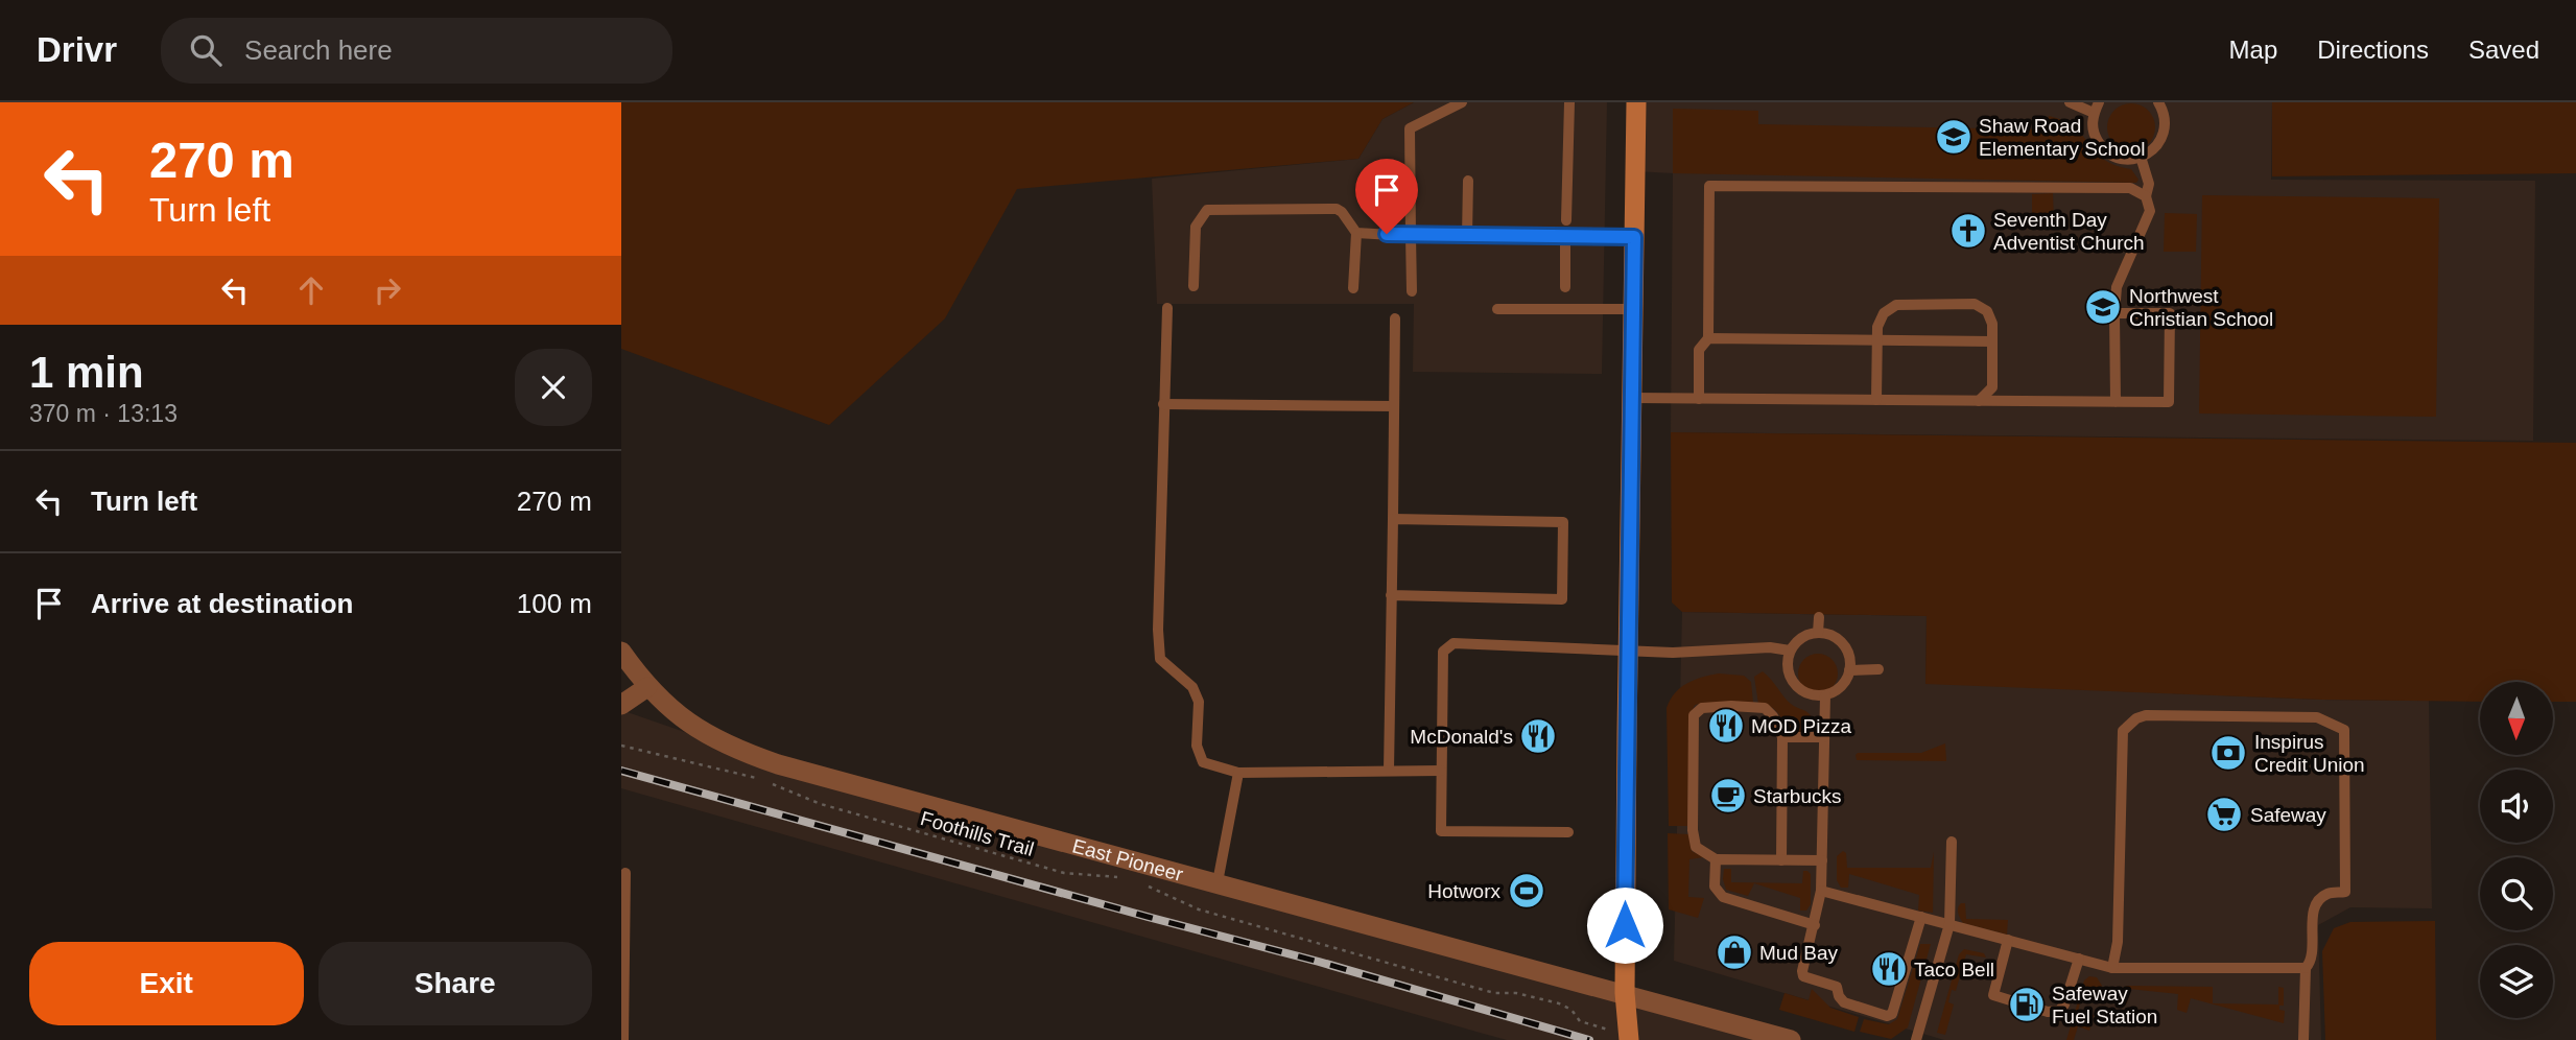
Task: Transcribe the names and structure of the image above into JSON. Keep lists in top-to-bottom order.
{
  "streets": {
    "street": ["East Pioneer"],
    "path": ["Foothills Trail"]
  },
  "places": {
    "school or university": ["Shaw Road Elementary School", "Northwest Christian School"],
    "church": ["Seventh Day Adventist Church"],
    "restaurant": ["MOD Pizza", "McDonald's", "Taco Bell"],
    "bank": ["Inspirus Credit Union"],
    "cafe": ["Starbucks"],
    "supermarket": ["Safeway"],
    "sports": ["Hotworx"],
    "shop": ["Mud Bay"],
    "fuel station": ["Safeway Fuel Station"]
  },
  "north": "bottom",
  "page": {
    "header": "Drivr",
    "search": "Search here",
    "nav": ["Map", "Directions", "Saved"],
    "turn": ["270 m", "Turn left"],
    "heading": ["1 min", "370 m · 13:13"],
    "list": [
      {
        "name": "Turn left",
        "value": "270 m"
      },
      {
        "name": "Arrive at destination",
        "value": "100 m"
      }
    ],
    "buttons": ["Exit", "Share"]
  }
}
